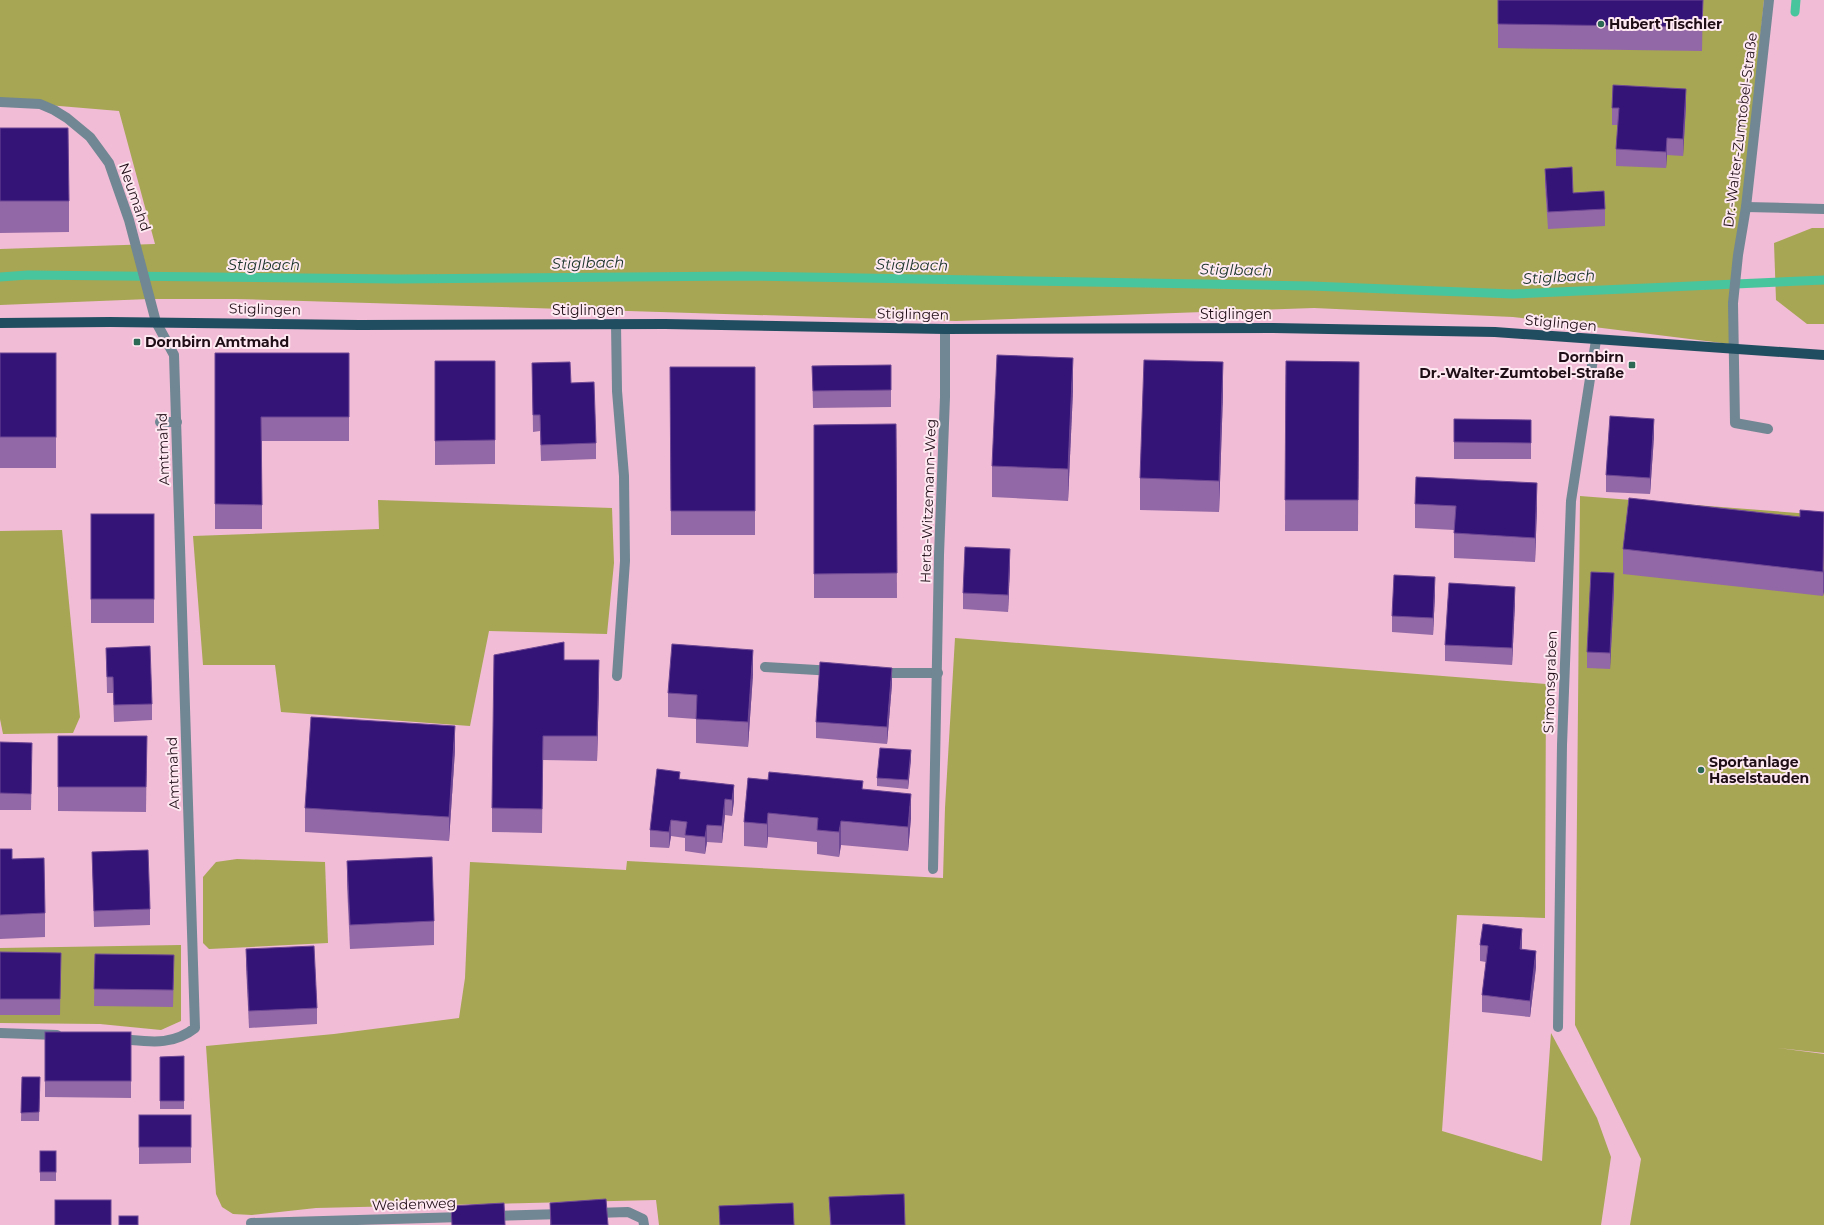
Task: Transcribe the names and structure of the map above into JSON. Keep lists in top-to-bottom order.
{
  "streets": {
    "main road": ["Stiglingen"],
    "street": [
      "Dr.-Walter-Zumtobel-Straße",
      "Neumahd",
      "Amtmahd",
      "Herta-Witzemann-Weg",
      "Simonsgraben",
      "Weidenweg"
    ]
  },
  "crossings": [
    ["Dr.-Walter-Zumtobel-Straße", "Stiglingen"],
    ["Neumahd", "Stiglingen"],
    ["Neumahd", "Amtmahd"],
    ["Stiglingen", "Amtmahd"],
    ["Stiglingen", "Herta-Witzemann-Weg"],
    ["Stiglingen", "Simonsgraben"]
  ],
  "water": ["Stiglbach"],
  "places": {
    "other": ["Hubert Tischler", "Sportanlage Haselstauden"],
    "transit": ["Dornbirn Amtmahd", "Dornbirn Dr.-Walter-Zumtobel-Straße"]
  }
}
